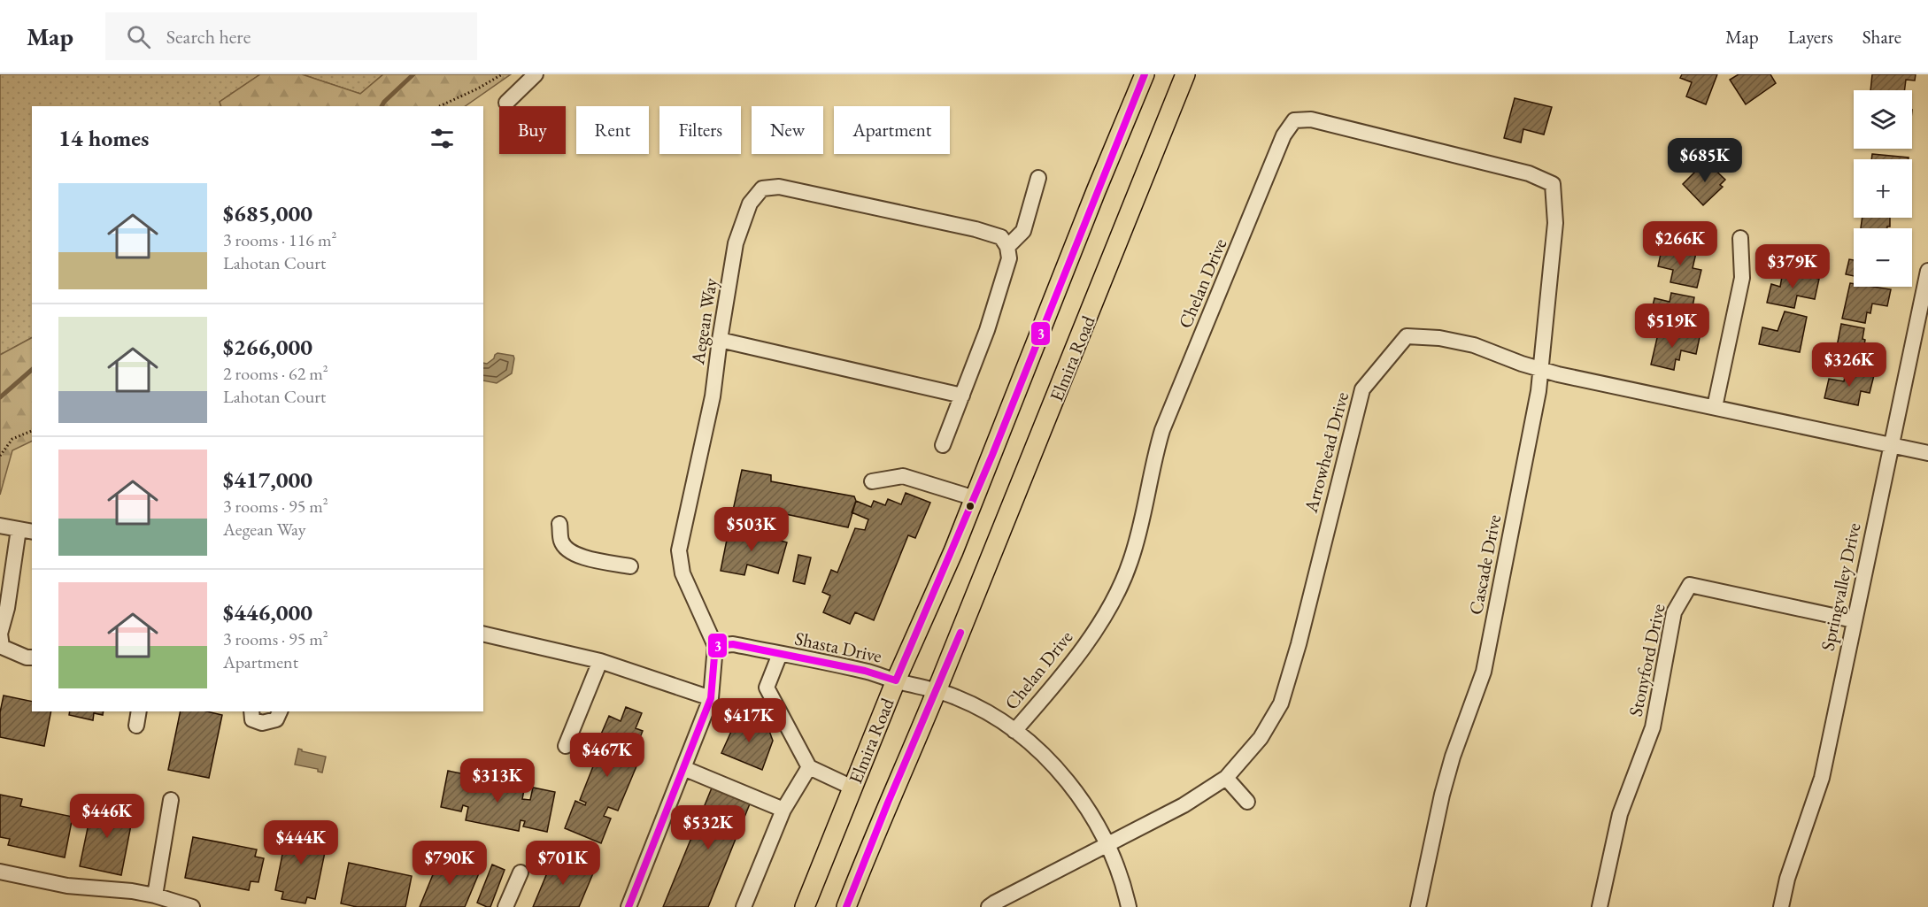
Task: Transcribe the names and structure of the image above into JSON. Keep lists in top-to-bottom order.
{
  "streets": {
    "main road": ["Elmira Road"],
    "street": [
      "Chelan Drive",
      "Aegean Way",
      "Arrowhead Drive",
      "Cascade Drive",
      "Springvalley Drive",
      "Shasta Drive",
      "Stonyford Drive"
    ]
  },
  "crossings": [
    ["Chelan Drive", "Cascade Drive"],
    ["Chelan Drive", "Shasta Drive"],
    ["Aegean Way", "Shasta Drive"],
    ["Elmira Road", "Shasta Drive"],
    ["Arrowhead Drive", "Cascade Drive"],
    ["Arrowhead Drive", "Springvalley Drive"],
    ["Arrowhead Drive", "Shasta Drive"],
    ["Springvalley Drive", "Stonyford Drive"]
  ],
  "lines": ["transit line 3"],
  "page": {
    "header": "Map",
    "search": "Search here",
    "nav": ["Map", "Layers", "Share"],
    "map_buttons": ["+", "−"],
    "chip": [
      "Buy",
      "Rent",
      "Filters",
      "New",
      "Apartment"
    ],
    "heading": "14 homes",
    "price": [
      "$685K",
      "$266K",
      "$379K",
      "$519K",
      "$326K",
      "$503K",
      "$417K",
      "$467K",
      "$313K",
      "$446K",
      "$532K",
      "$444K",
      "$790K",
      "$701K"
    ],
    "list": [
      {
        "name": "$685,000",
        "note": "3 rooms · 116 m² · Lahotan Court"
      },
      {
        "name": "$266,000",
        "note": "2 rooms · 62 m² · Lahotan Court"
      },
      {
        "name": "$417,000",
        "note": "3 rooms · 95 m² · Aegean Way"
      },
      {
        "name": "$446,000",
        "note": "3 rooms · 95 m² · Apartment"
      }
    ]
  }
}
